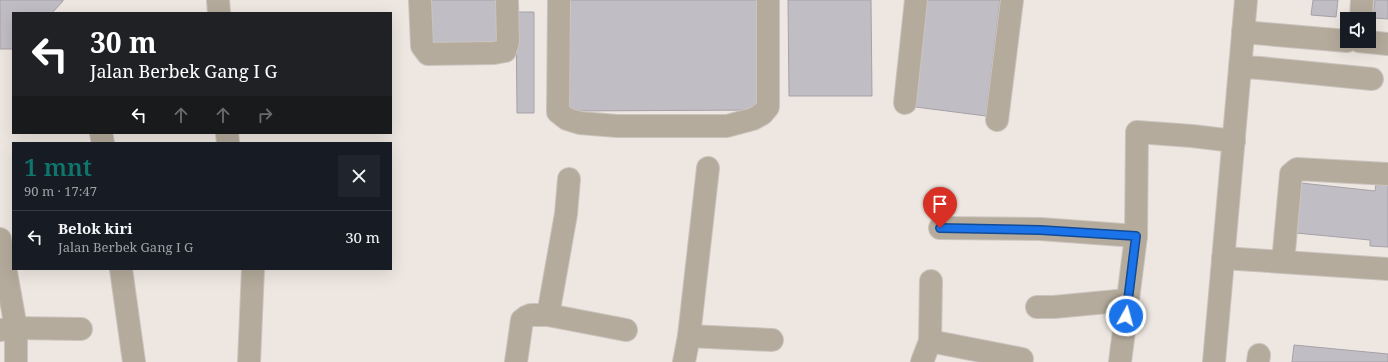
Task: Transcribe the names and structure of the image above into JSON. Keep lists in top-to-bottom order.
{
  "page": {
    "turn": ["30 m", "Jalan Berbek Gang I G"],
    "heading": ["1 mnt", "90 m · 17:47"],
    "list": [
      {
        "name": "Belok kiri",
        "note": "Jalan Berbek Gang I G",
        "value": "30 m"
      }
    ]
  }
}
